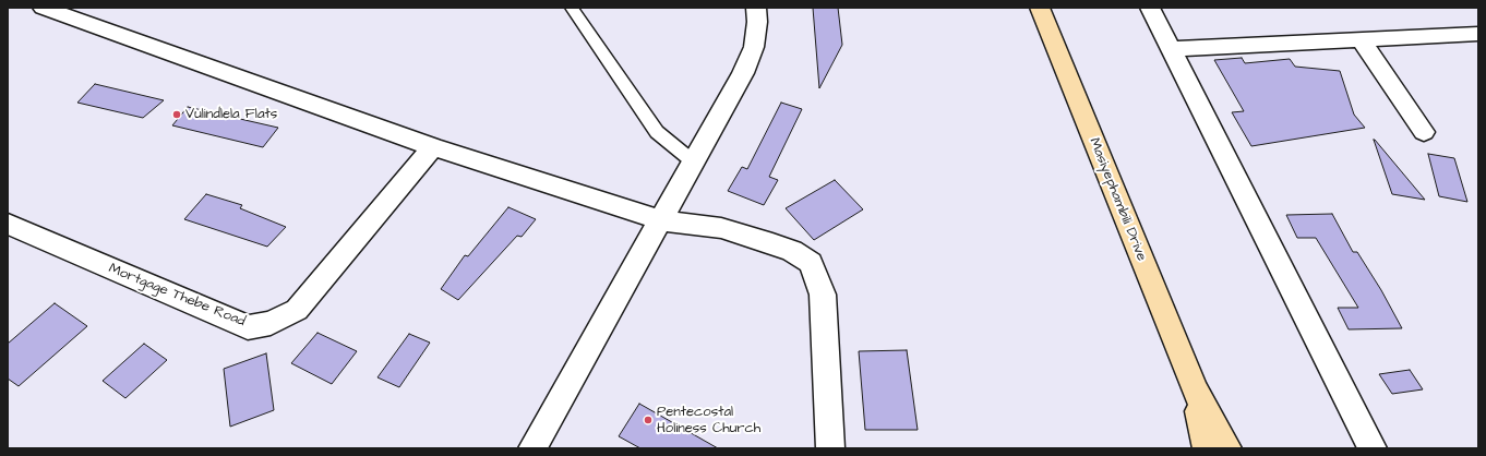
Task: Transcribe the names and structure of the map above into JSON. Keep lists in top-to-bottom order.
{
  "streets": {
    "main road": ["Masiyephambili Drive"],
    "street": ["Mortgage Thebe Road"]
  },
  "places": ["Vulindlela Flats", "Pentecostal Holiness Church"]
}
